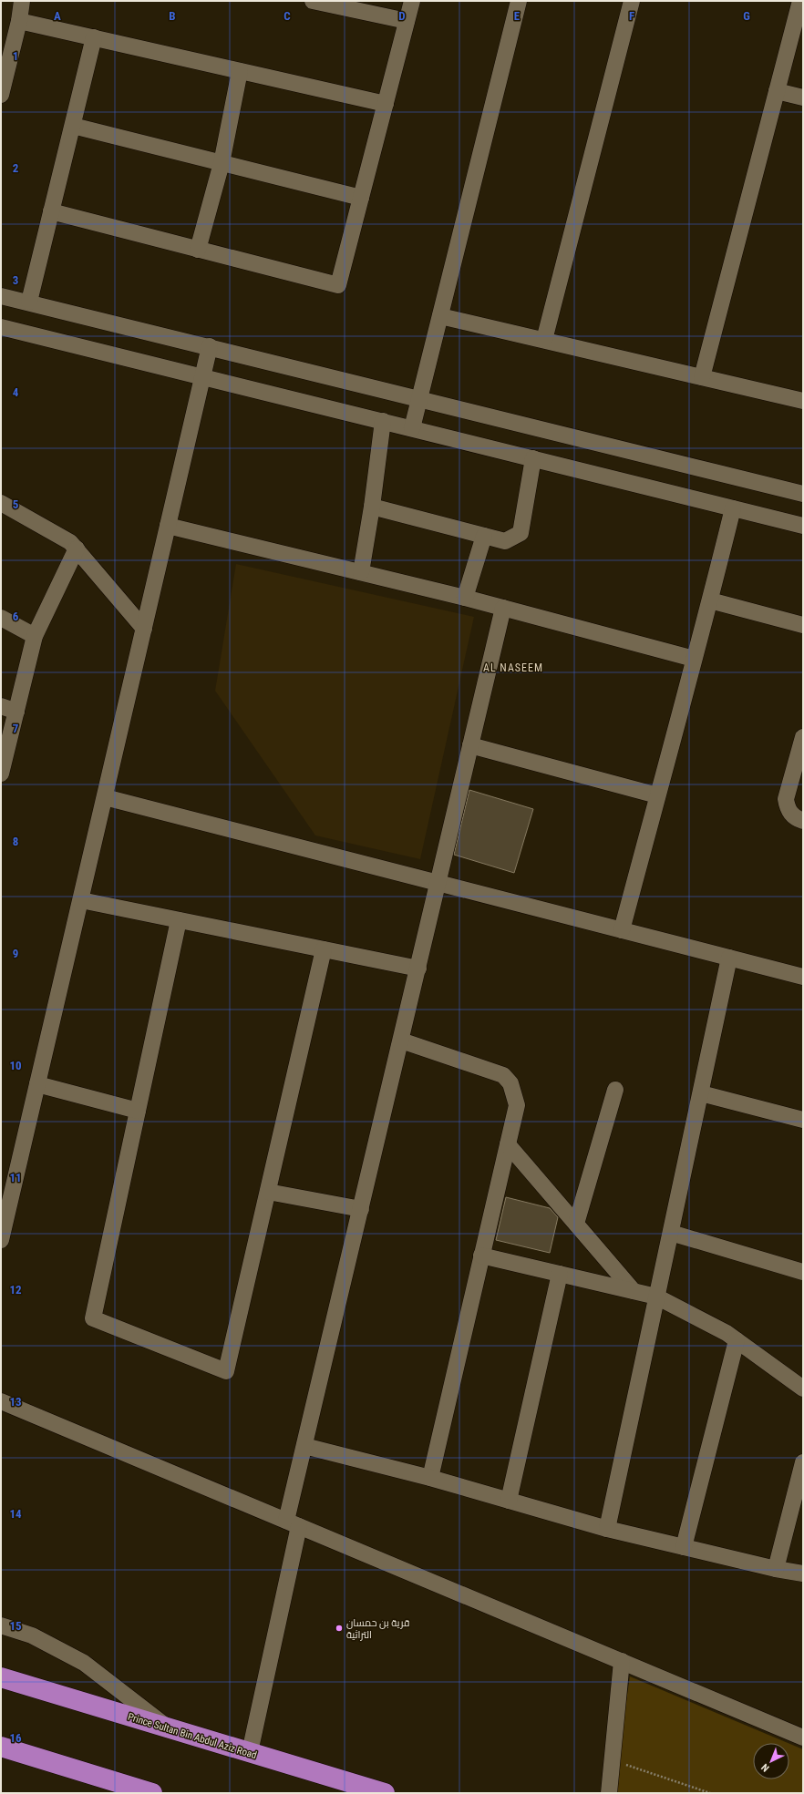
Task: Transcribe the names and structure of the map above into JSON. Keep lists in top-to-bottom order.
{
  "streets": {
    "highway": ["Prince Sultan Bin Abdul Aziz Road"]
  },
  "districts": ["AL NASEEM"],
  "places": ["قرية بن حمسان التراثية"],
  "north": "bottom left",
  "grid": {
    "columns": [
      "A",
      "B",
      "C",
      "D",
      "E",
      "F",
      "G"
    ],
    "rows": [
      "1",
      "2",
      "3",
      "4",
      "5",
      "6",
      "7",
      "8",
      "9",
      "10",
      "11",
      "12",
      "13",
      "14",
      "15",
      "16"
    ]
  }
}
